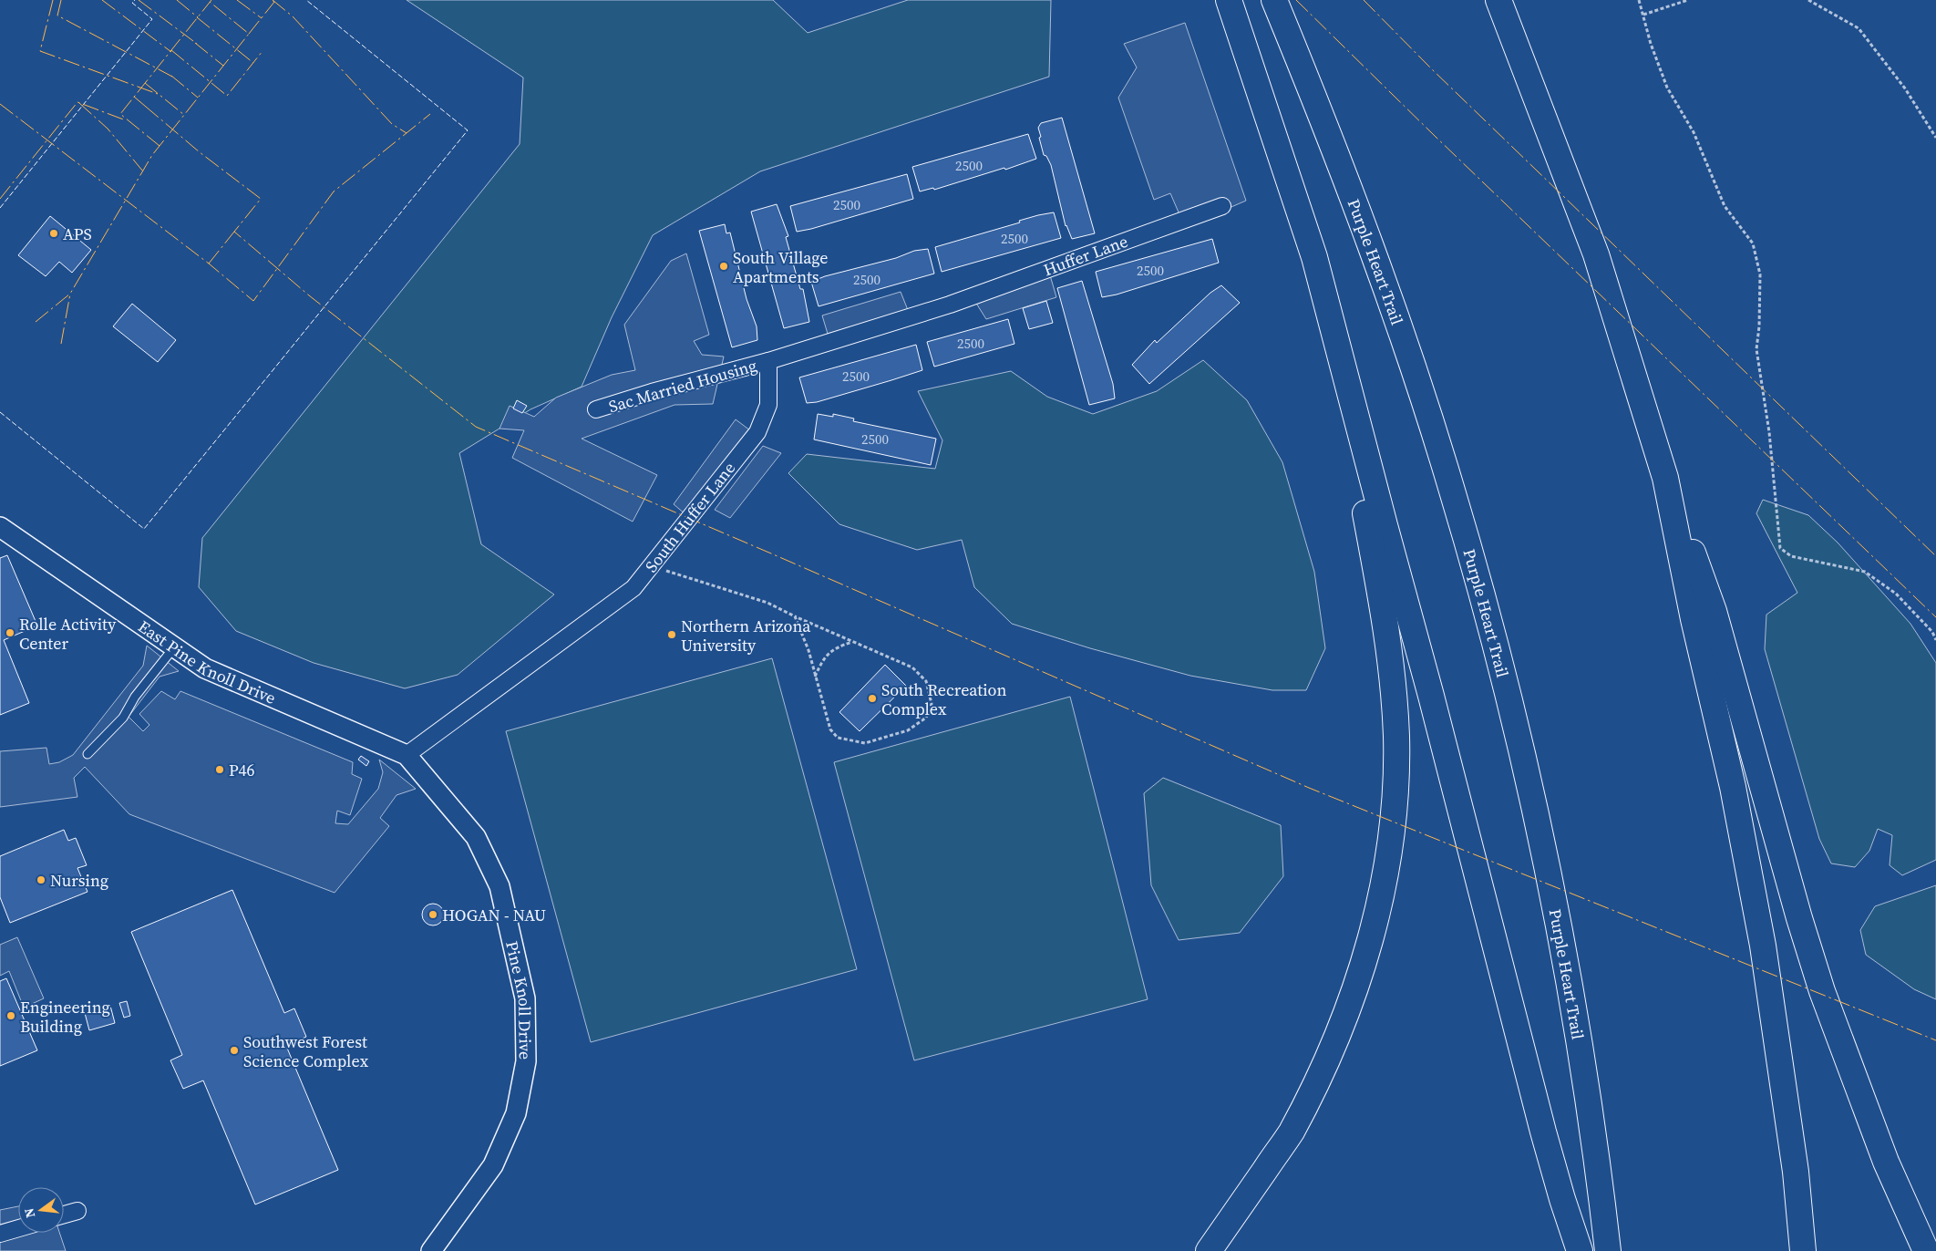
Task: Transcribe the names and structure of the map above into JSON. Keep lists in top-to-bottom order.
{
  "streets": {
    "highway": ["Purple Heart Trail"],
    "street": [
      "Huffer Lane",
      "Sac Married Housing",
      "South Huffer Lane",
      "East Pine Knoll Drive",
      "Pine Knoll Drive"
    ]
  },
  "crossings": [
    ["Huffer Lane", "Sac Married Housing"],
    ["Huffer Lane", "South Huffer Lane"],
    ["Sac Married Housing", "South Huffer Lane"],
    ["South Huffer Lane", "East Pine Knoll Drive"],
    ["South Huffer Lane", "Pine Knoll Drive"],
    ["East Pine Knoll Drive", "Pine Knoll Drive"]
  ],
  "places": [
    "APS",
    "South Village Apartments",
    "Rolle Activity Center",
    "Northern Arizona University",
    "South Recreation Complex",
    "P46",
    "Nursing",
    "HOGAN - NAU",
    "Engineering Building",
    "Southwest Forest Science Complex"
  ],
  "house_numbers": [
    "2500",
    "2500",
    "2500",
    "2500",
    "2500",
    "2500",
    "2500",
    "2500"
  ],
  "north": "left"
}
